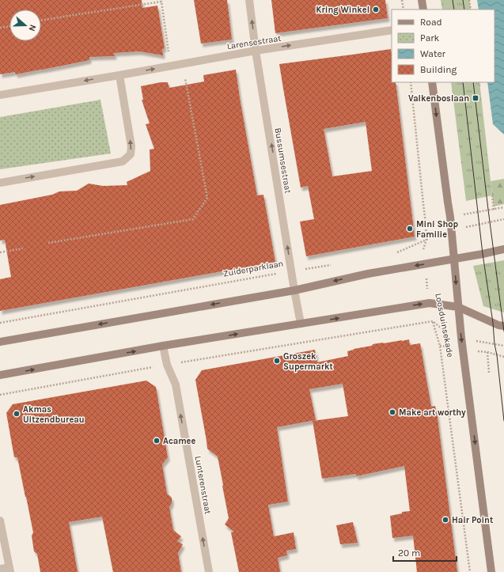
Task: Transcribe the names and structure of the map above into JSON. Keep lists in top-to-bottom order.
{
  "streets": {
    "main road": ["Loosduinsekade"],
    "street": ["Larensestraat", "Bussumsestraat", "Lunterenstraat"],
    "path": ["Zuiderparklaan"]
  },
  "crossings": [
    ["Larensestraat", "Bussumsestraat"],
    ["Bussumsestraat", "Zuiderparklaan"],
    ["Loosduinsekade", "Lunterenstraat"]
  ],
  "one_way": ["Bussumsestraat", "Lunterenstraat"],
  "places": {
    "other": [
      "Kring Winkel",
      "Mini Shop Familie",
      "Groszek Supermarkt",
      "Make art worthy",
      "Akmas Uitzendbureau",
      "Acamee",
      "Hair Point"
    ],
    "transit": ["Valkenboslaan"]
  },
  "legend": [
    "Road",
    "Park",
    "Water",
    "Building"
  ],
  "scale_bar": "20 m",
  "north": "right"
}
